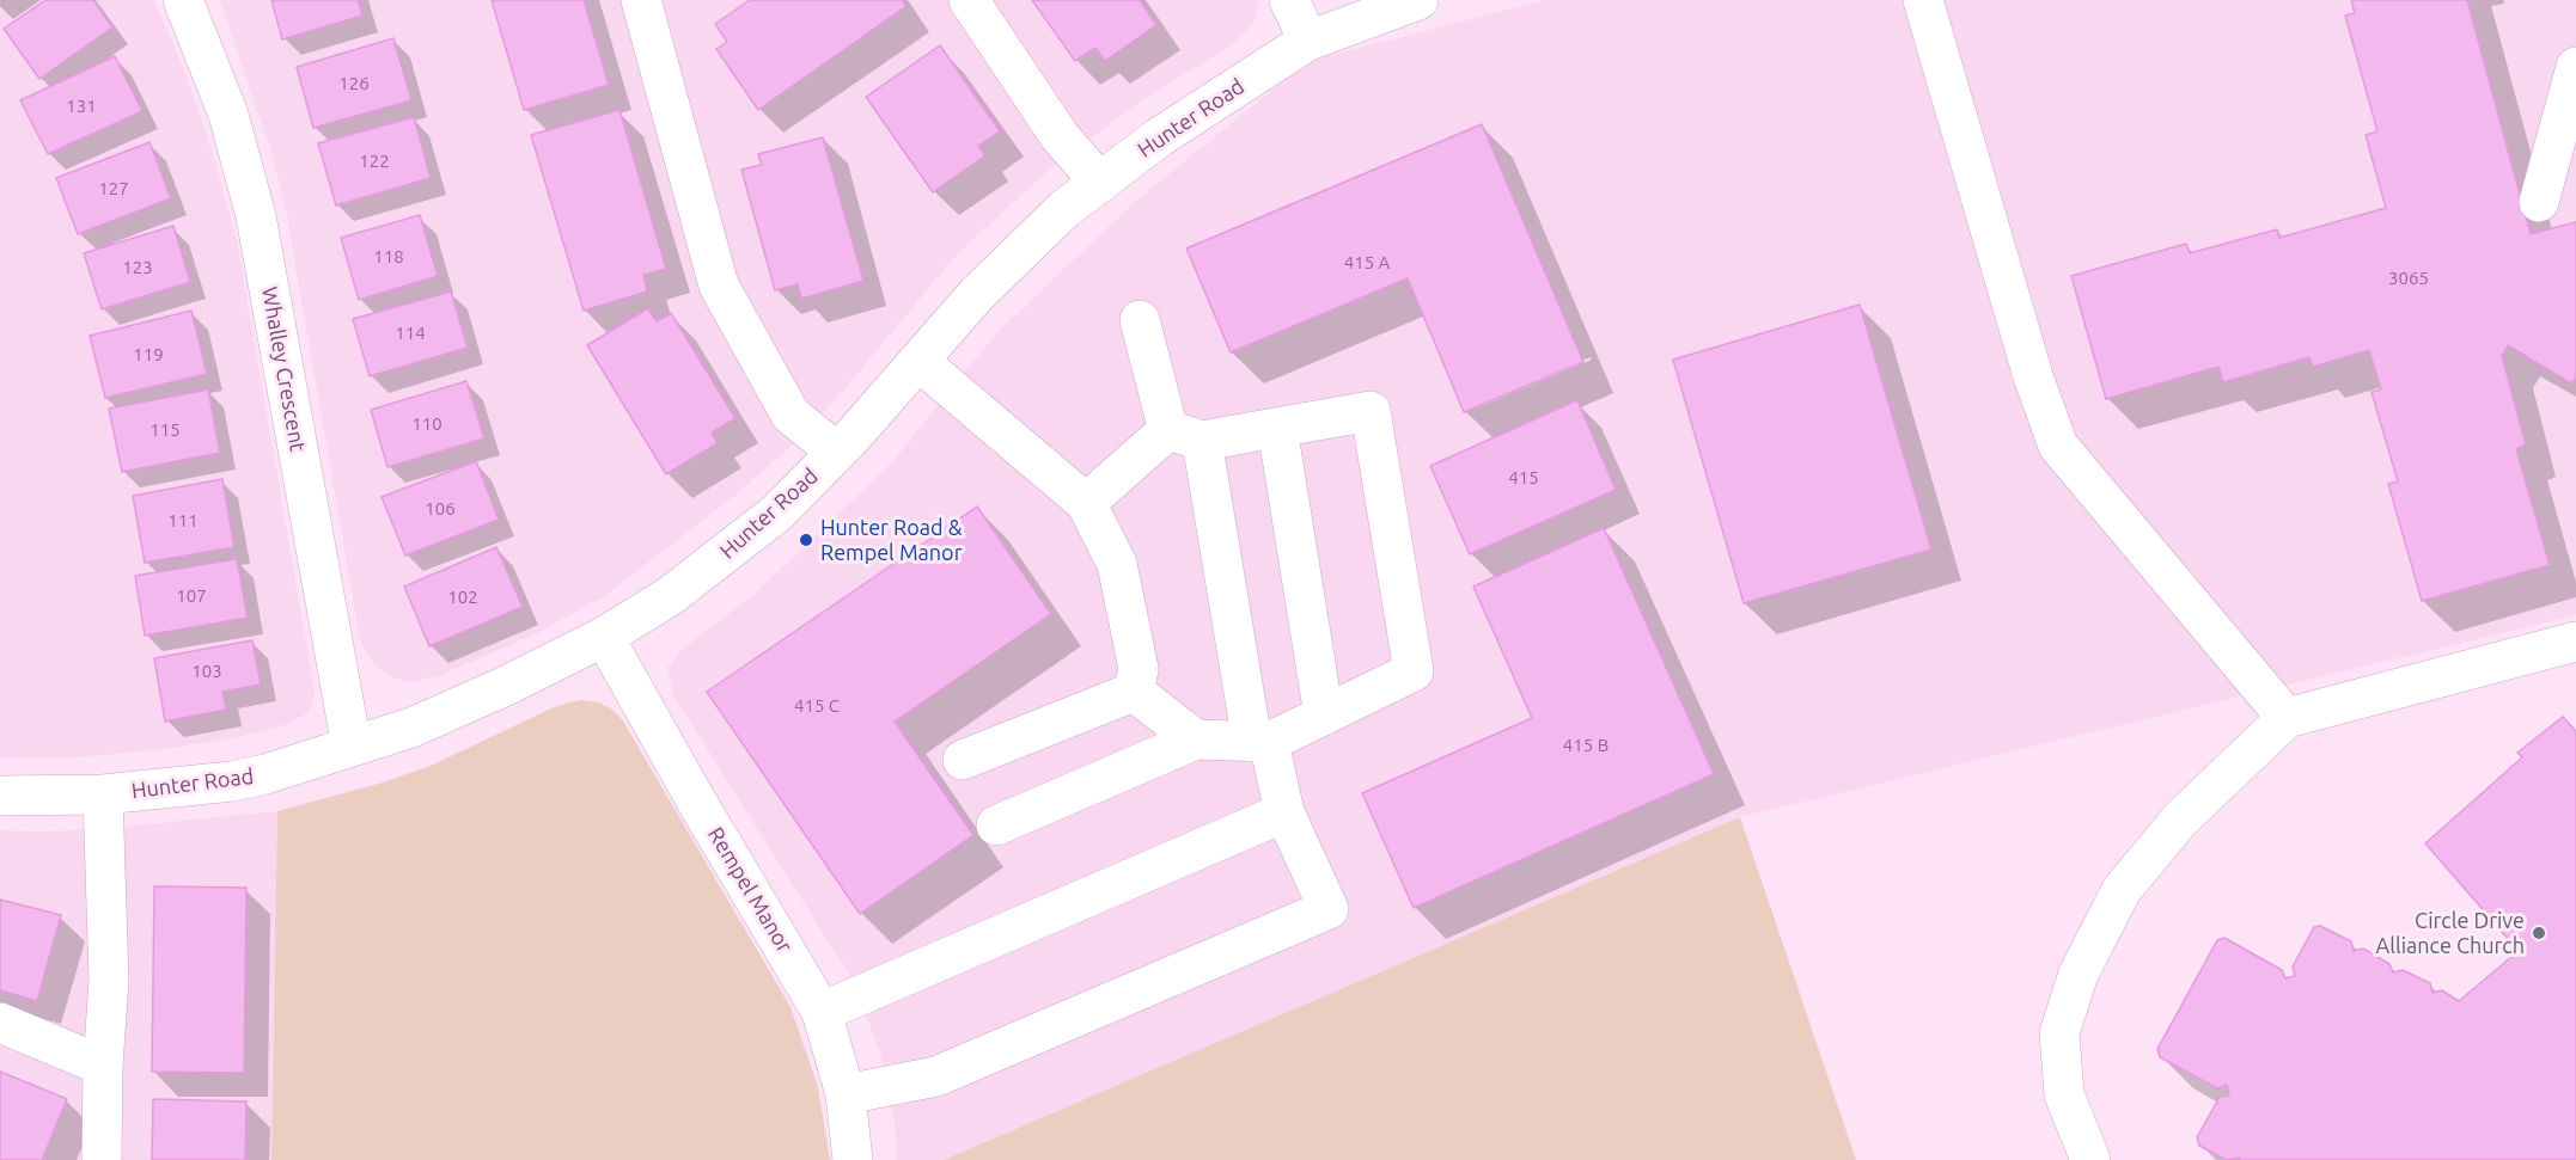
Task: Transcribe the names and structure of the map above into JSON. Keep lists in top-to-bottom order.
{
  "streets": {
    "street": ["Hunter Road", "Whalley Crescent", "Rempel Manor"]
  },
  "crossings": [
    ["Hunter Road", "Whalley Crescent"],
    ["Hunter Road", "Rempel Manor"]
  ],
  "places": ["Hunter Road & Rempel Manor", "Circle Drive Alliance Church"],
  "house_numbers": [
    "126",
    "131",
    "122",
    "127",
    "118",
    "415 A",
    "123",
    "3065",
    "114",
    "119",
    "110",
    "115",
    "415",
    "106",
    "111",
    "107",
    "102",
    "103",
    "415 C",
    "415 B"
  ]
}
